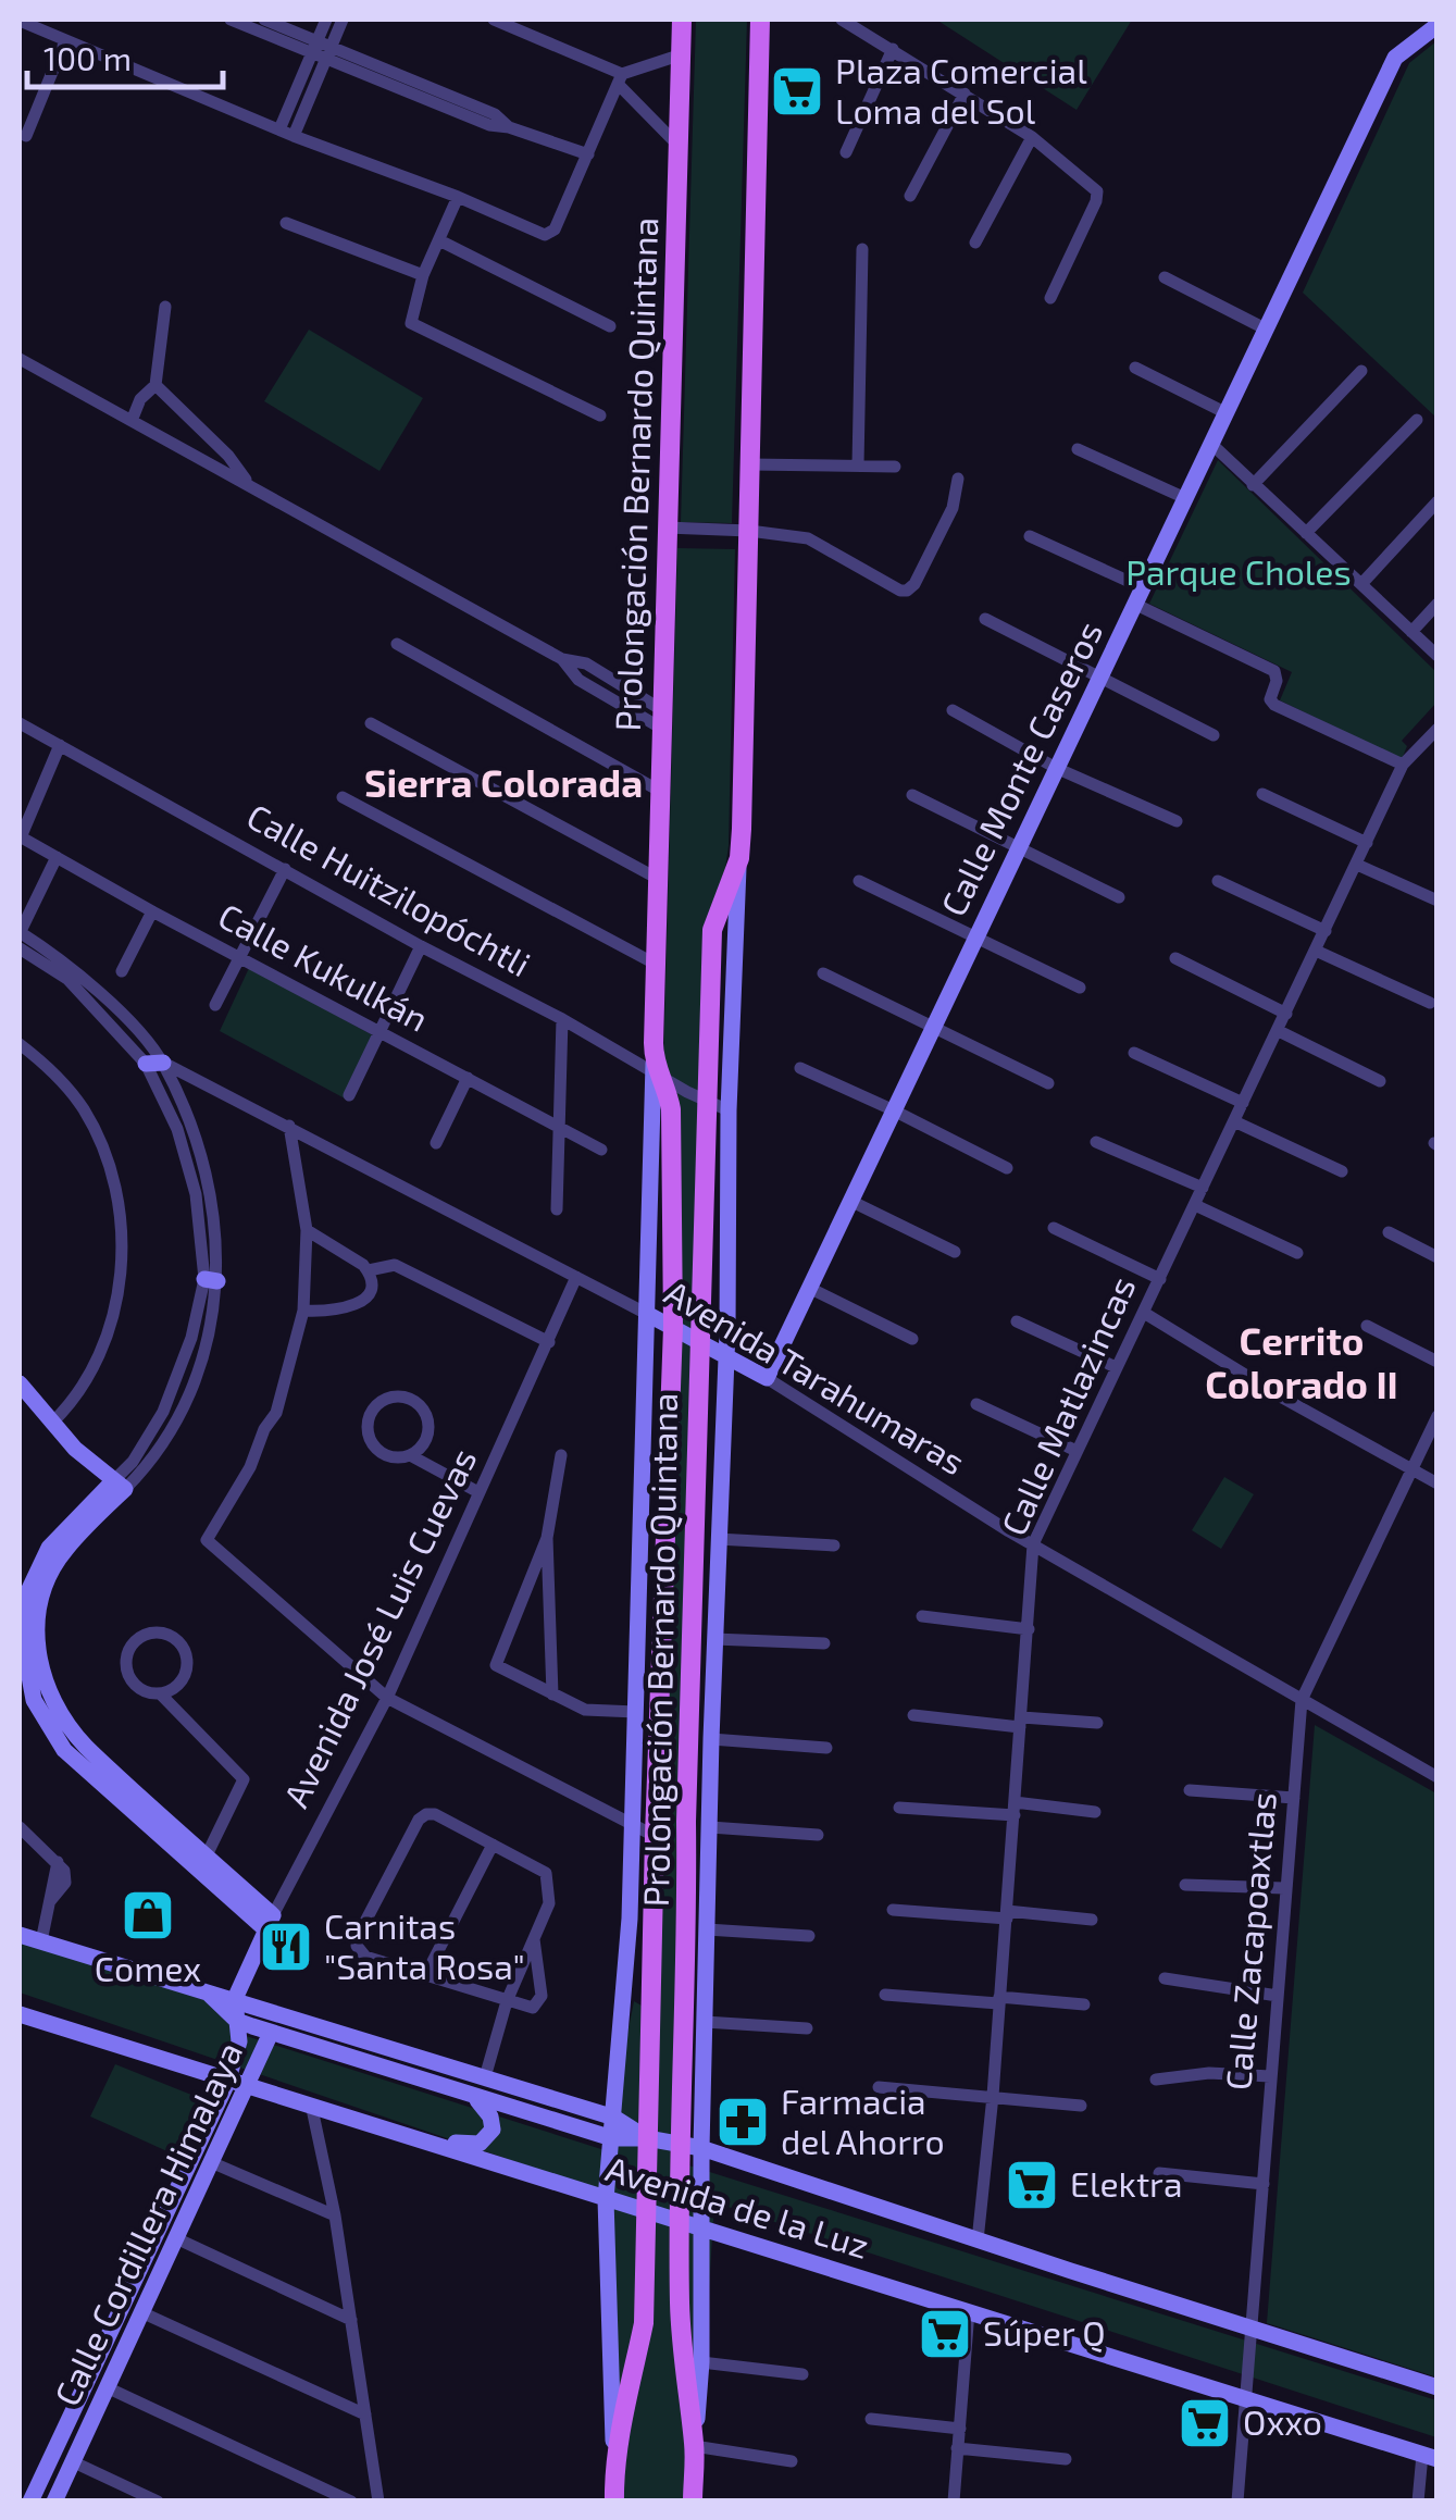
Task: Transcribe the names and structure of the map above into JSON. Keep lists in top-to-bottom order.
{
  "streets": {
    "main road": ["Prolongación Bernardo Quintana"],
    "street": [
      "Calle Monte Caseros",
      "Calle Huitzilopóchtli",
      "Calle Kukulkán",
      "Avenida Tarahumaras",
      "Calle Matlazincas",
      "Avenida José Luis Cuevas",
      "Calle Zacapoaxtlas",
      "Avenida de la Luz",
      "Calle Cordillera Himalaya"
    ]
  },
  "crossings": [
    ["Prolongación Bernardo Quintana", "Calle Huitzilopóchtli"],
    ["Prolongación Bernardo Quintana", "Avenida Tarahumaras"],
    ["Prolongación Bernardo Quintana", "Avenida de la Luz"],
    ["Calle Monte Caseros", "Avenida Tarahumaras"],
    ["Avenida Tarahumaras", "Calle Matlazincas"],
    ["Avenida Tarahumaras", "Avenida José Luis Cuevas"],
    ["Avenida Tarahumaras", "Calle Zacapoaxtlas"],
    ["Calle Matlazincas", "Avenida de la Luz"],
    ["Avenida José Luis Cuevas", "Avenida de la Luz"],
    ["Avenida José Luis Cuevas", "Calle Cordillera Himalaya"],
    ["Calle Zacapoaxtlas", "Avenida de la Luz"],
    ["Avenida de la Luz", "Calle Cordillera Himalaya"]
  ],
  "districts": ["Sierra Colorada", "Cerrito Colorado II"],
  "parks": ["Parque Choles"],
  "places": {
    "supermarket": [
      "Plaza Comercial Loma del Sol",
      "Elektra",
      "Súper Q",
      "Oxxo"
    ],
    "shop": ["Comex"],
    "restaurant": ["Carnitas \"Santa Rosa\""],
    "pharmacy": ["Farmacia del Ahorro"]
  },
  "scale_bar": "100 m"
}
